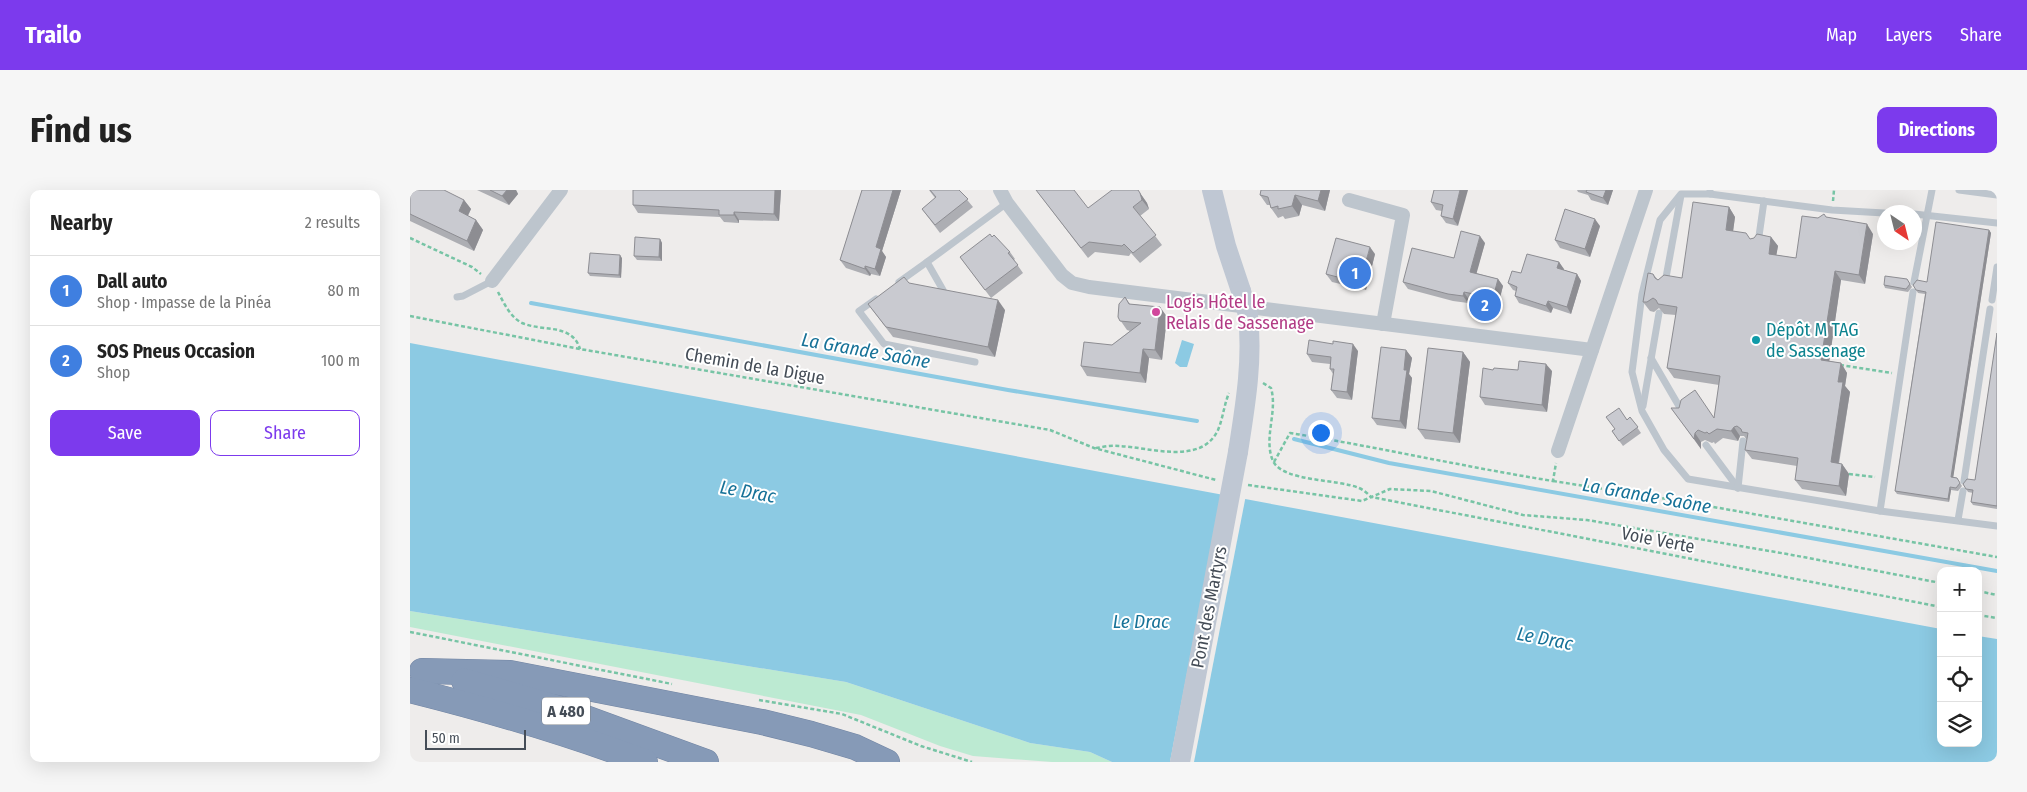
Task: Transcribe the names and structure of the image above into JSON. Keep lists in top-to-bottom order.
{
  "streets": {
    "highway": ["A 480"],
    "main road": ["Pont des Martyrs"],
    "path": ["Chemin de la Digue", "Voie Verte"]
  },
  "water": ["La Grande Saône", "Le Drac"],
  "places": ["Logis Hôtel le Relais de Sassenage", "Dépôt M TAG de Sassenage"],
  "scale_bar": "50 m",
  "north": "bottom right",
  "page": {
    "header": "Trailo",
    "nav": ["Map", "Layers", "Share"],
    "buttons": [
      "Directions",
      ["Save", "Share"]
    ],
    "title": "Find us",
    "heading": ["Nearby", "2 results"],
    "list": [
      {
        "mark": "1",
        "name": "Dall auto",
        "note": "Shop · Impasse de la Pinéa",
        "value": "80 m"
      },
      {
        "mark": "2",
        "name": "SOS Pneus Occasion",
        "note": "Shop",
        "value": "100 m"
      }
    ],
    "pins": ["1", "2"],
    "map_buttons": ["+", "−"],
    "scale": "50 m"
  }
}
